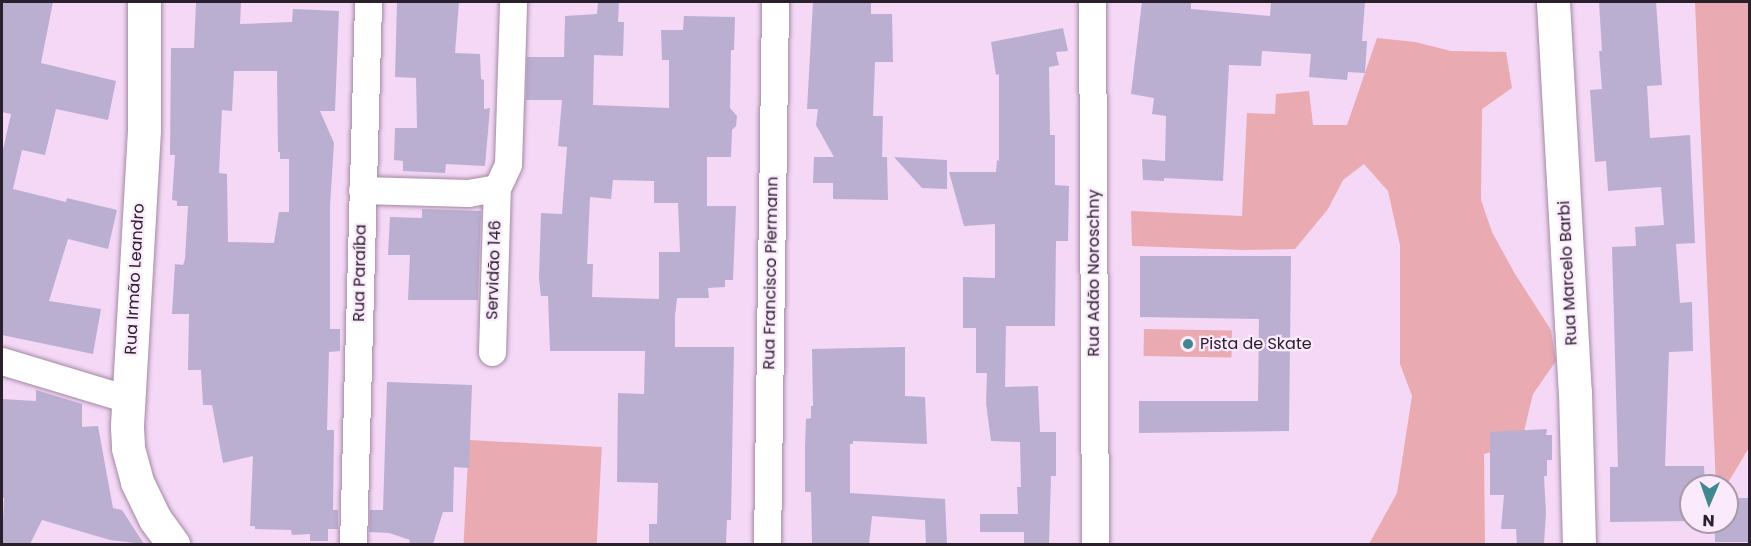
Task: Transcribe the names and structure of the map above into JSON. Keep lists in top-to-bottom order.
{
  "streets": {
    "street": [
      "Servidão 146",
      "Rua Paraíba",
      "Rua Francisco Piermann",
      "Rua Adão Noroschny",
      "Rua Marcelo Barbi",
      "Rua Irmão Leandro"
    ]
  },
  "places": ["Pista de Skate"],
  "north": "bottom"
}
